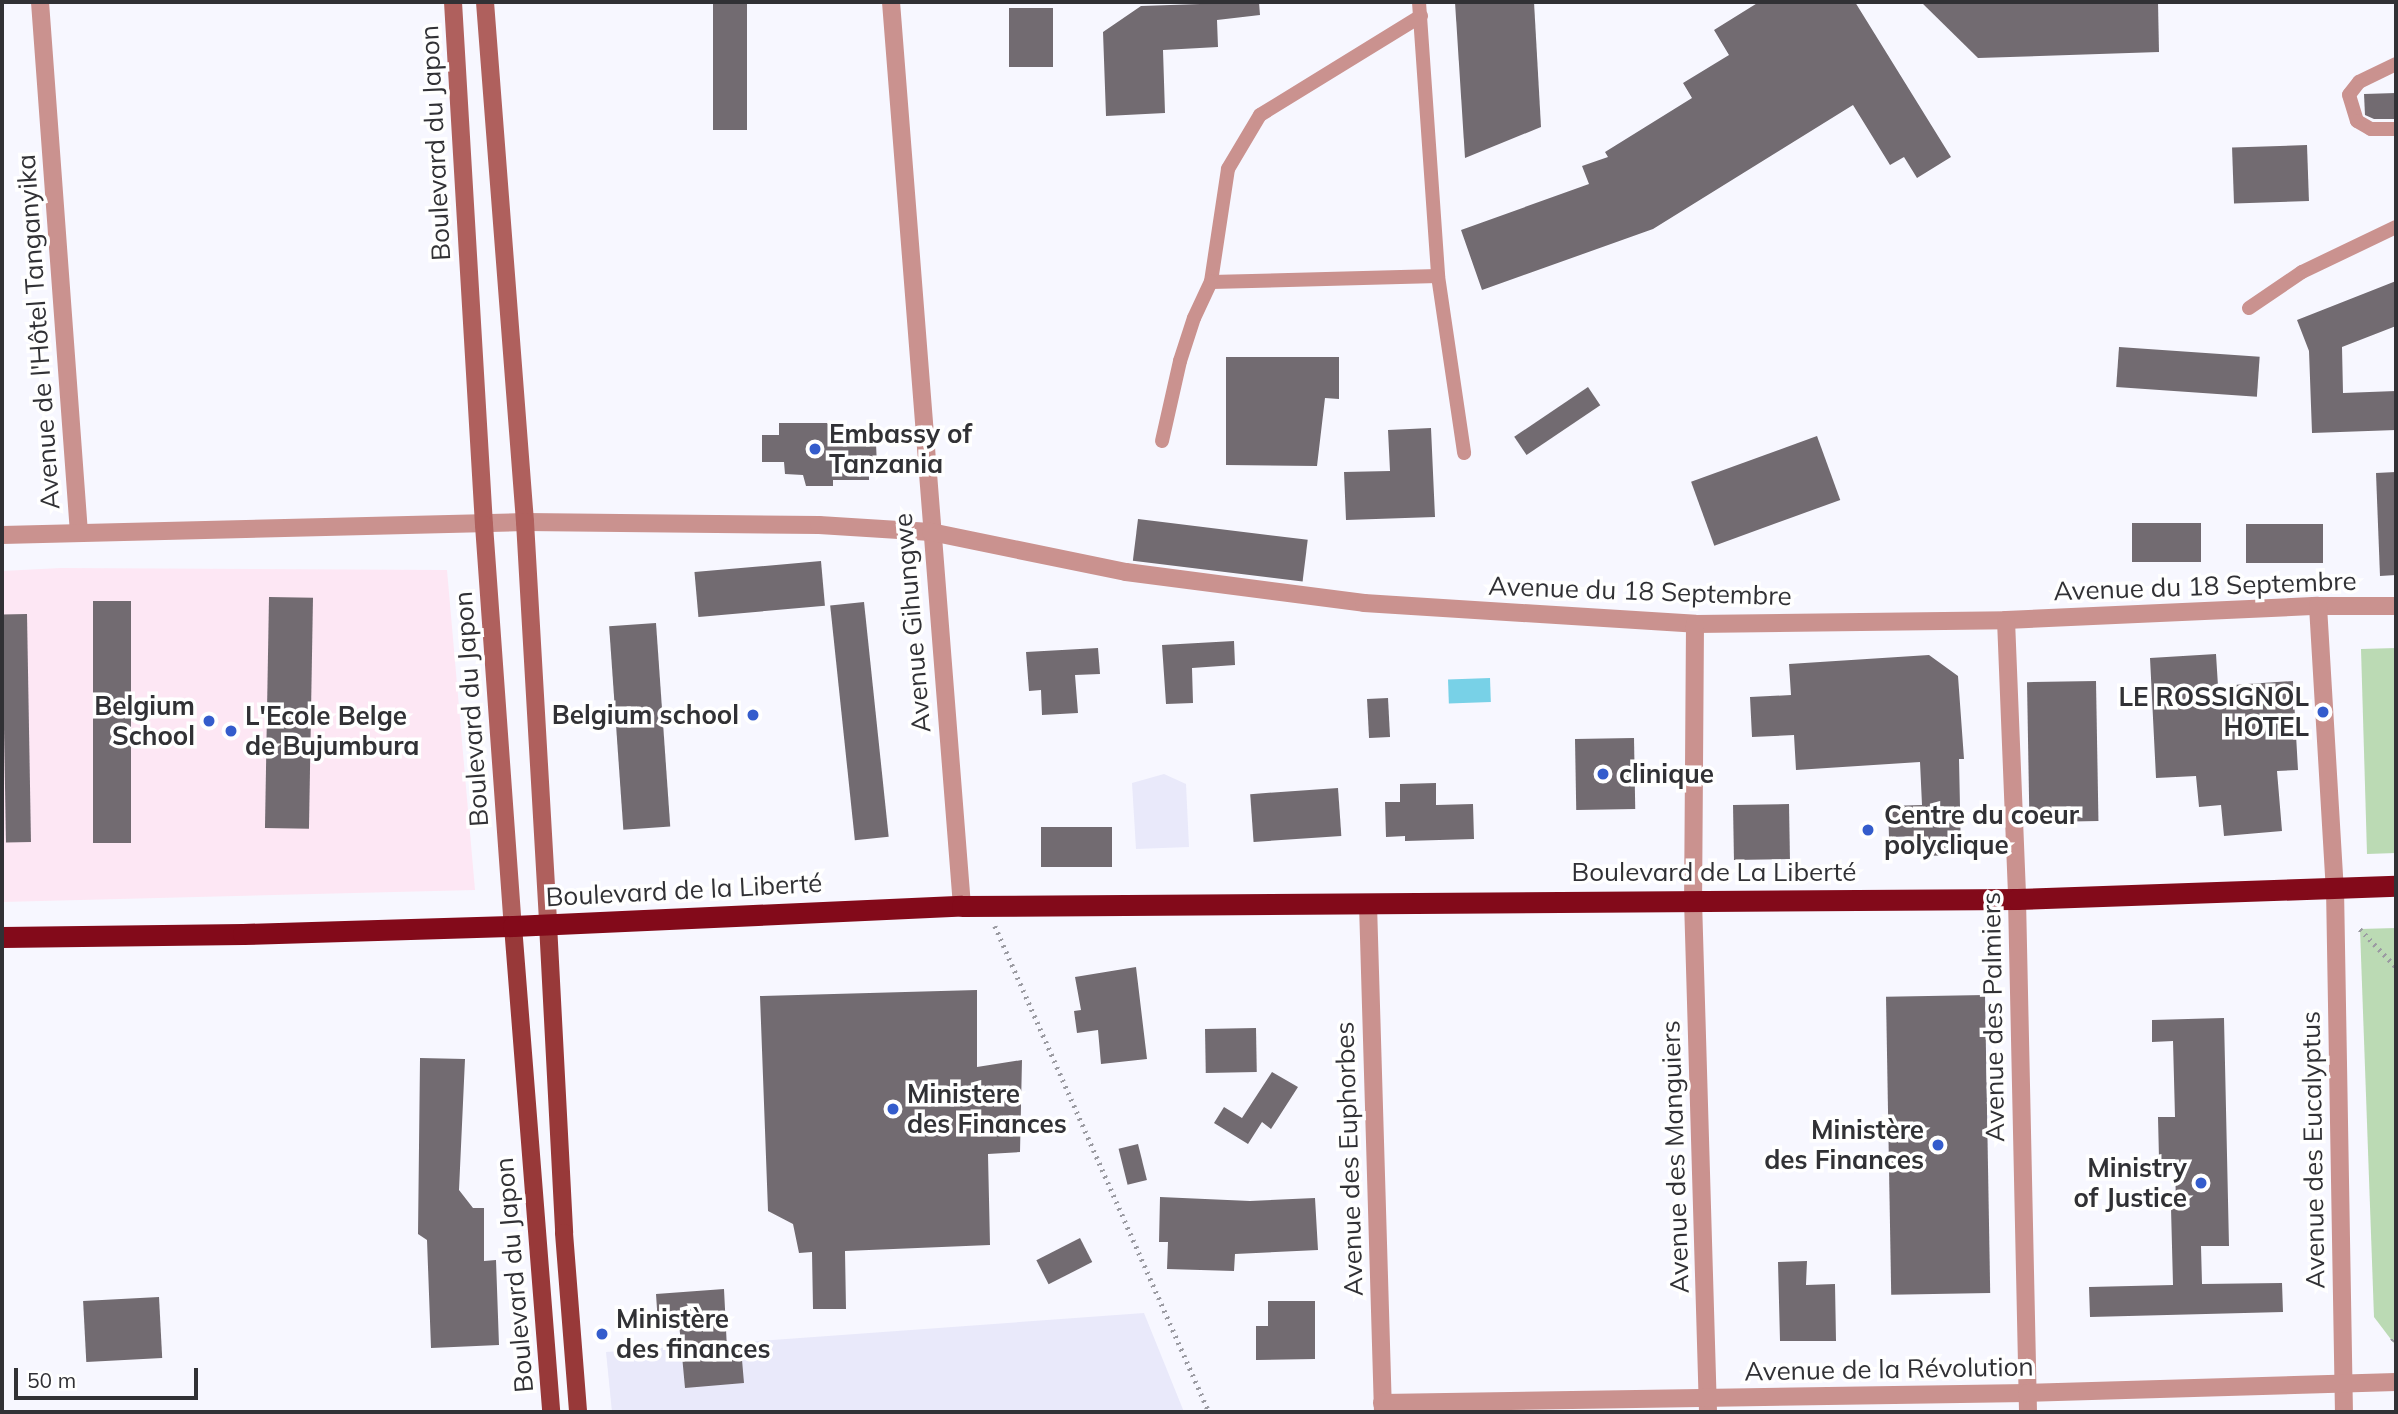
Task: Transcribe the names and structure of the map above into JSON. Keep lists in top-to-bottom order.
{
  "streets": {
    "highway": ["Boulevard de La Liberté", "Boulevard de la Liberté"],
    "main road": ["Boulevard du Japon"],
    "street": [
      "Avenue de l'Hôtel Tanganyika",
      "Avenue du 18 Septembre",
      "Avenue Gihungwe",
      "Avenue des Palmiers",
      "Avenue des Eucalyptus",
      "Avenue des Manguiers",
      "Avenue des Euphorbes",
      "Avenue de la Révolution"
    ]
  },
  "crossings": [
    ["Boulevard du Japon", "Avenue du 18 Septembre"],
    ["Boulevard du Japon", "Boulevard de la Liberté"],
    ["Avenue de l'Hôtel Tanganyika", "Avenue du 18 Septembre"],
    ["Avenue du 18 Septembre", "Avenue Gihungwe"],
    ["Avenue du 18 Septembre", "Avenue des Palmiers"],
    ["Avenue du 18 Septembre", "Avenue des Eucalyptus"],
    ["Avenue du 18 Septembre", "Avenue des Manguiers"],
    ["Avenue Gihungwe", "Boulevard de la Liberté"],
    ["Boulevard de La Liberté", "Boulevard de la Liberté"],
    ["Boulevard de La Liberté", "Avenue des Palmiers"],
    ["Boulevard de La Liberté", "Avenue des Eucalyptus"],
    ["Boulevard de La Liberté", "Avenue des Manguiers"],
    ["Boulevard de La Liberté", "Avenue des Euphorbes"],
    ["Boulevard de la Liberté", "Avenue des Euphorbes"],
    ["Avenue des Palmiers", "Avenue de la Révolution"],
    ["Avenue des Eucalyptus", "Avenue de la Révolution"],
    ["Avenue des Manguiers", "Avenue de la Révolution"],
    ["Avenue des Euphorbes", "Avenue de la Révolution"]
  ],
  "places": [
    "Embassy of Tanzania",
    "LE ROSSIGNOL HOTEL",
    "Belgium school",
    "Belgium School",
    "L'Ecole Belge de Bujumbura",
    "clinique",
    "Centre du coeur polyclique",
    "Ministere des Finances",
    "Ministère des Finances",
    "Ministry of Justice",
    "Ministère des finances"
  ],
  "scale_bar": "50 m"
}
